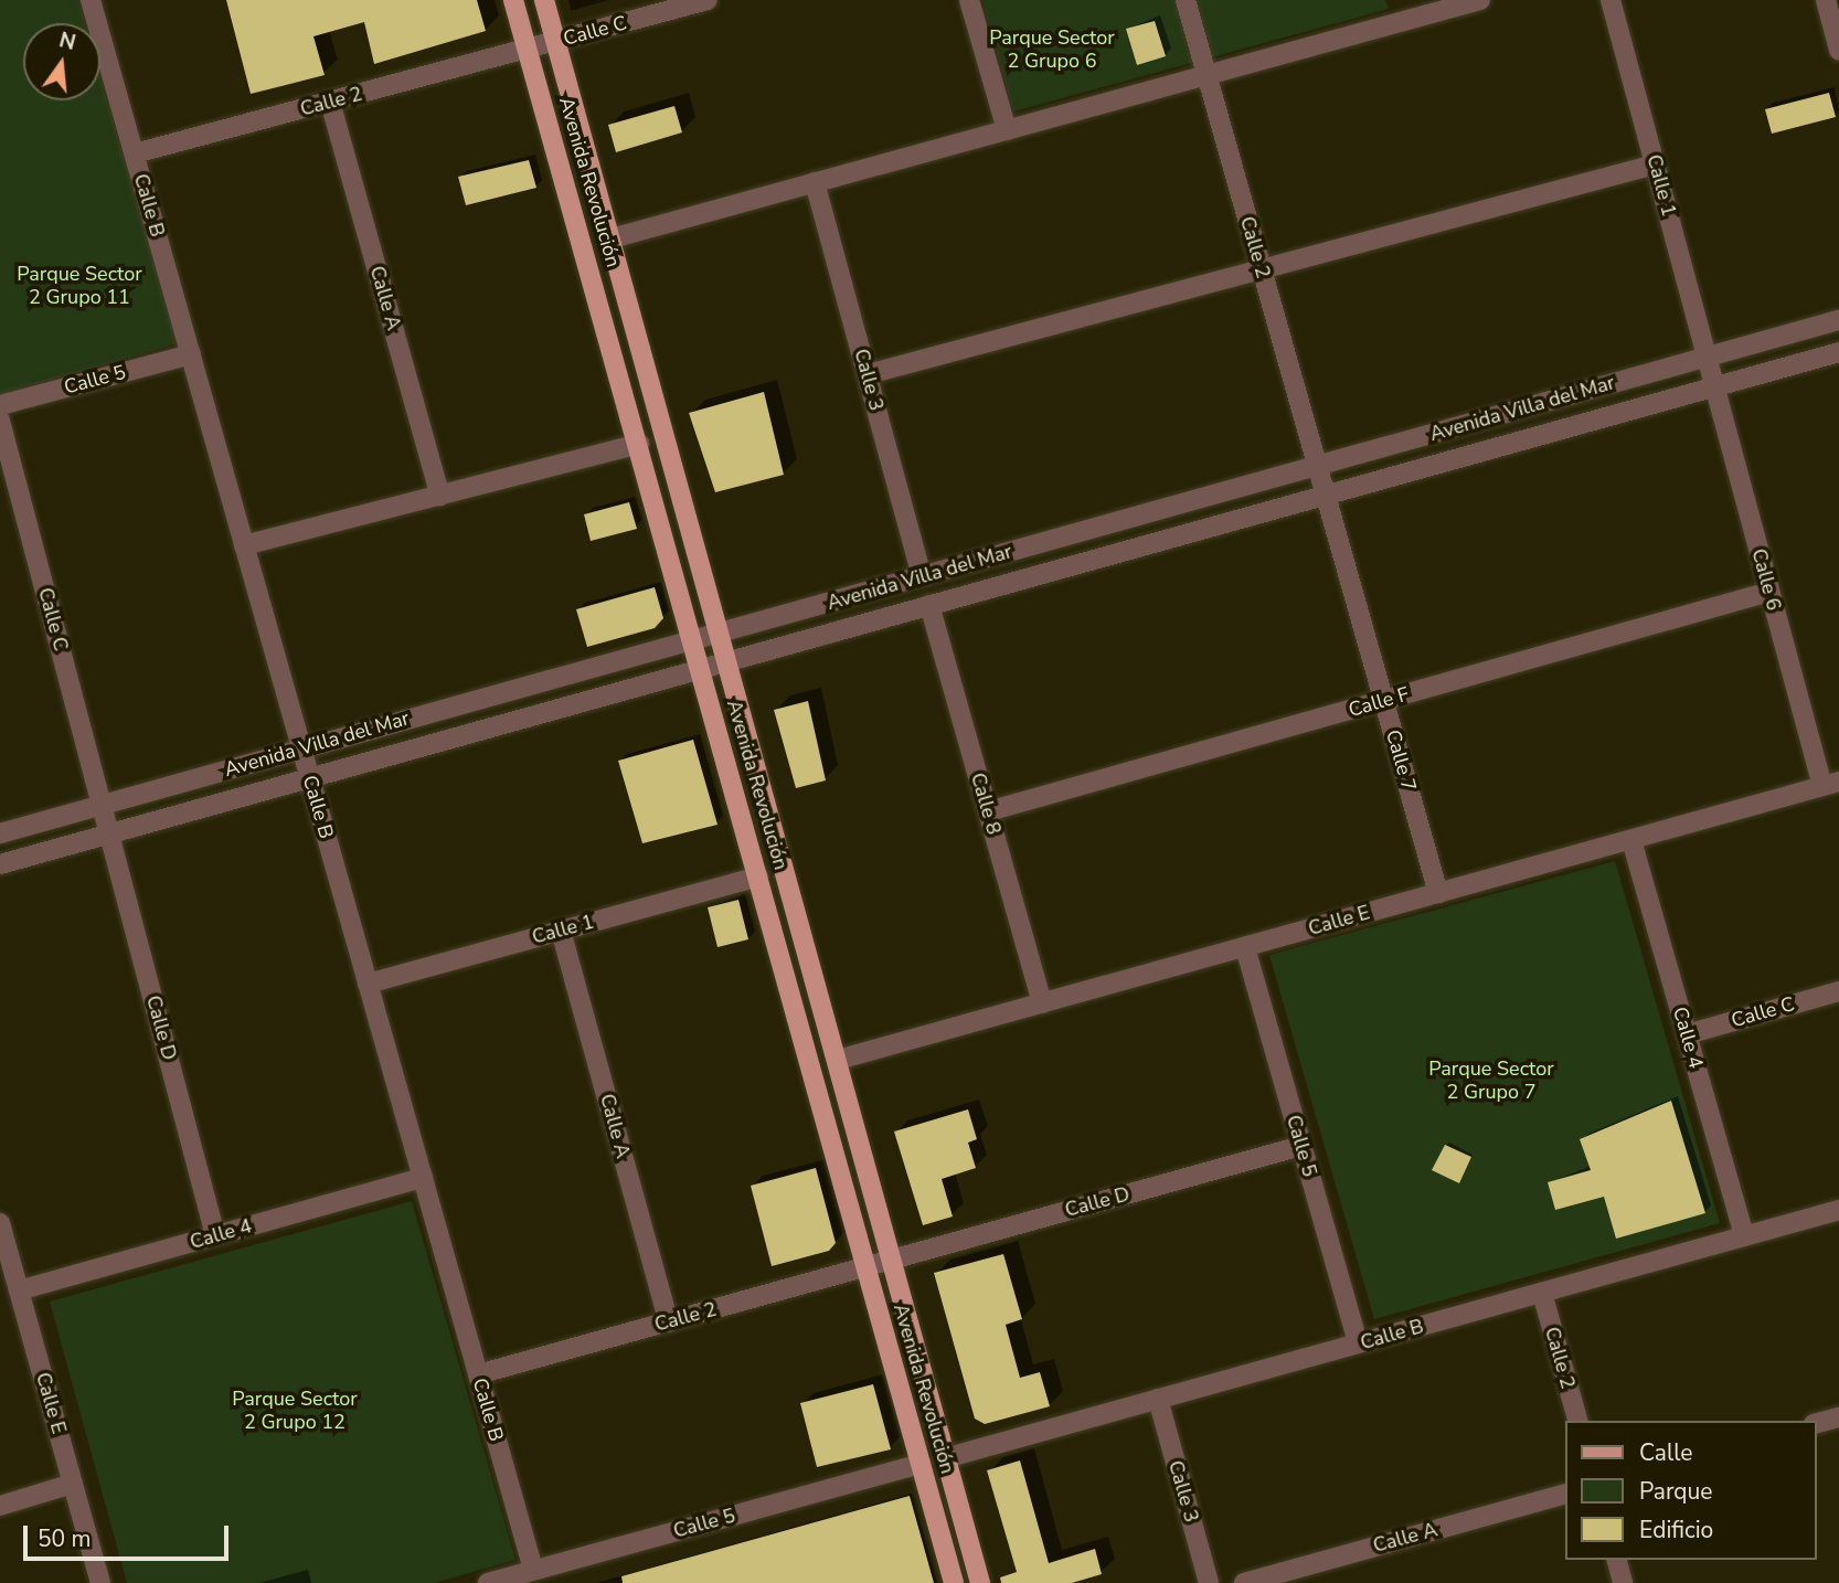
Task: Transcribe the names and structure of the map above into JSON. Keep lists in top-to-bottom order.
{
  "streets": {
    "main road": ["Avenida Revolución"],
    "street": [
      "Calle C",
      "Calle 2",
      "Calle 1",
      "Calle B",
      "Calle A",
      "Calle 5",
      "Calle 3",
      "Avenida Villa del Mar",
      "Calle 6",
      "Calle F",
      "Calle 7",
      "Calle 8",
      "Calle E",
      "Calle D",
      "Calle 4"
    ]
  },
  "crossings": [
    ["Calle C", "Calle 2"],
    ["Calle C", "Avenida Revolución"],
    ["Calle C", "Avenida Villa del Mar"],
    ["Calle C", "Calle D"],
    ["Calle C", "Calle 4"],
    ["Calle 2", "Avenida Revolución"],
    ["Calle 2", "Calle B"],
    ["Calle 2", "Calle A"],
    ["Calle 2", "Avenida Villa del Mar"],
    ["Calle 2", "Calle 7"],
    ["Calle 2", "Calle D"],
    ["Avenida Revolución", "Calle 1"],
    ["Avenida Revolución", "Calle B"],
    ["Avenida Revolución", "Calle 5"],
    ["Avenida Revolución", "Avenida Villa del Mar"],
    ["Avenida Revolución", "Calle E"],
    ["Avenida Revolución", "Calle D"],
    ["Calle 1", "Calle B"],
    ["Calle 1", "Calle A"],
    ["Calle 1", "Avenida Villa del Mar"],
    ["Calle 1", "Calle 6"],
    ["Calle B", "Calle 5"],
    ["Calle B", "Calle 3"],
    ["Calle B", "Avenida Villa del Mar"],
    ["Calle B", "Calle 4"],
    ["Calle 5", "Calle E"],
    ["Calle 5", "Calle D"],
    ["Calle 3", "Avenida Villa del Mar"],
    ["Avenida Villa del Mar", "Calle 6"],
    ["Avenida Villa del Mar", "Calle 7"],
    ["Avenida Villa del Mar", "Calle 8"],
    ["Avenida Villa del Mar", "Calle D"],
    ["Calle 6", "Calle F"],
    ["Calle 6", "Calle E"],
    ["Calle F", "Calle 7"],
    ["Calle F", "Calle 8"],
    ["Calle 7", "Calle E"],
    ["Calle 8", "Calle E"],
    ["Calle E", "Calle 4"],
    ["Calle D", "Calle 4"]
  ],
  "parks": [
    "Parque Sector 2 Grupo 6",
    "Parque Sector 2 Grupo 11",
    "Parque Sector 2 Grupo 7",
    "Parque Sector 2 Grupo 12"
  ],
  "legend": ["Calle", "Parque", "Edificio"],
  "scale_bar": "50 m",
  "north": "top"
}
